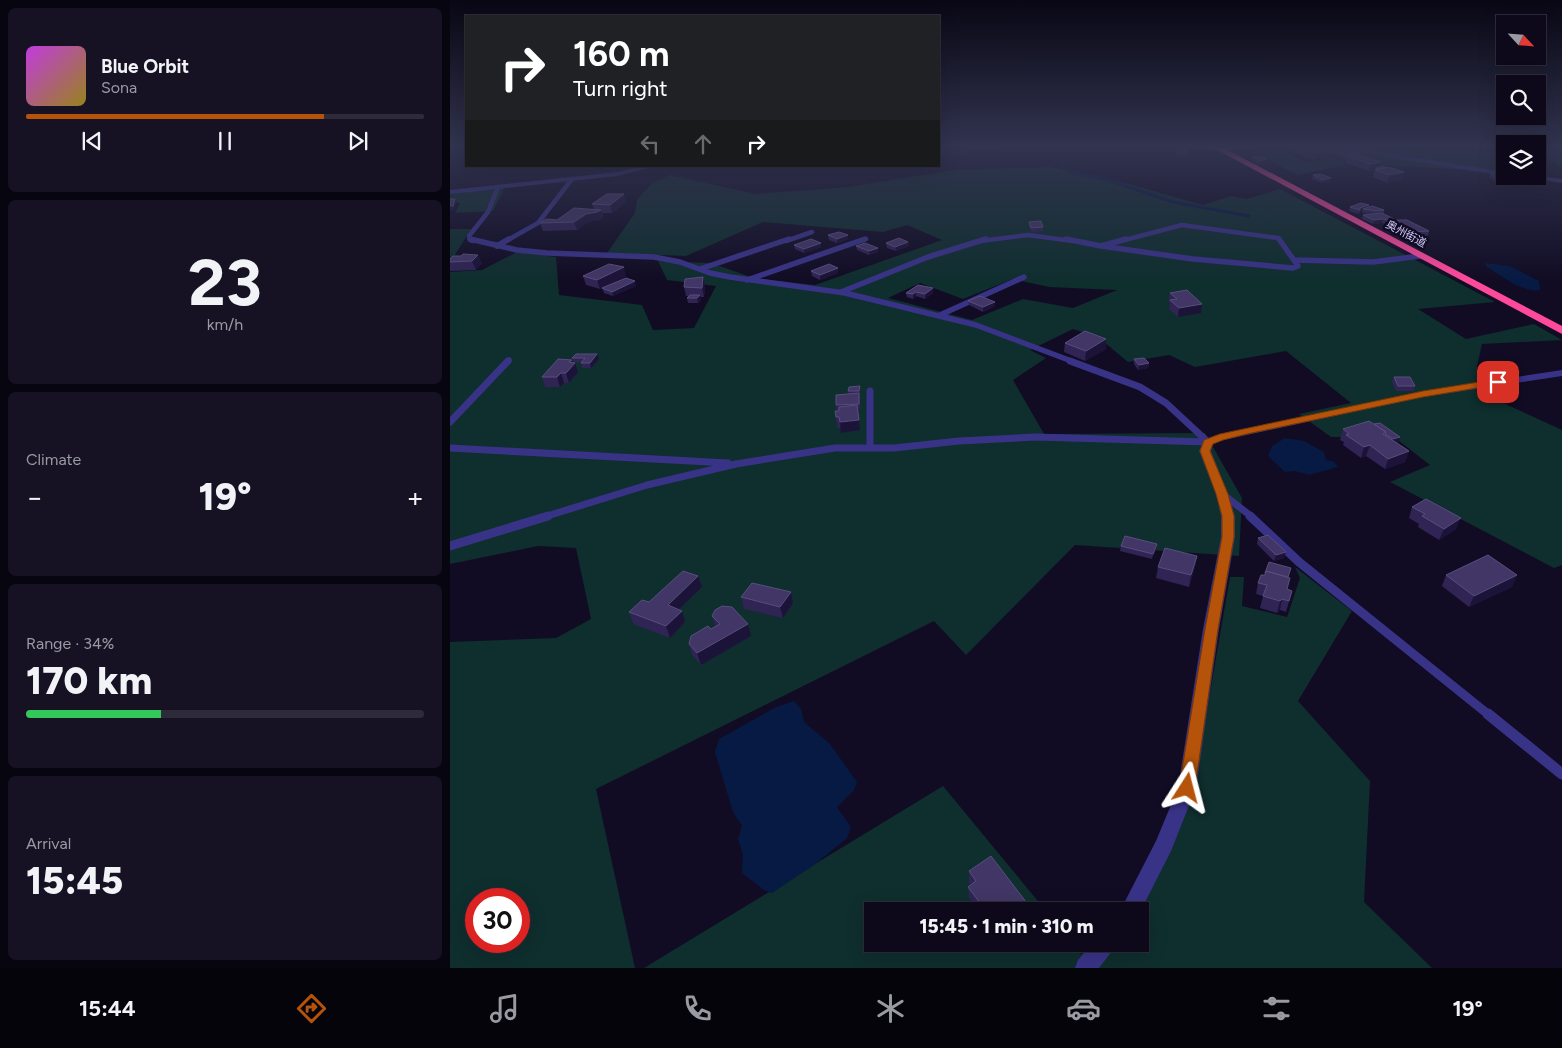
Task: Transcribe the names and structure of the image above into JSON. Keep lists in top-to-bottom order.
{
  "streets": {
    "highway": ["奥州街道"]
  },
  "north": "bottom right",
  "page": {
    "turn": ["160 m", "Turn right"],
    "song": ["Blue Orbit", "Sona"],
    "tile": [
      ["23", "km/h"],
      "Climate",
      ["Range · 34%", "170 km"],
      ["Arrival", "15:45"]
    ],
    "heat": ["−", "19°", "+"],
    "limit": "30",
    "trip": "15:45 · 1 min · 310 m",
    "tabs": ["15:44", "19°"]
  }
}
